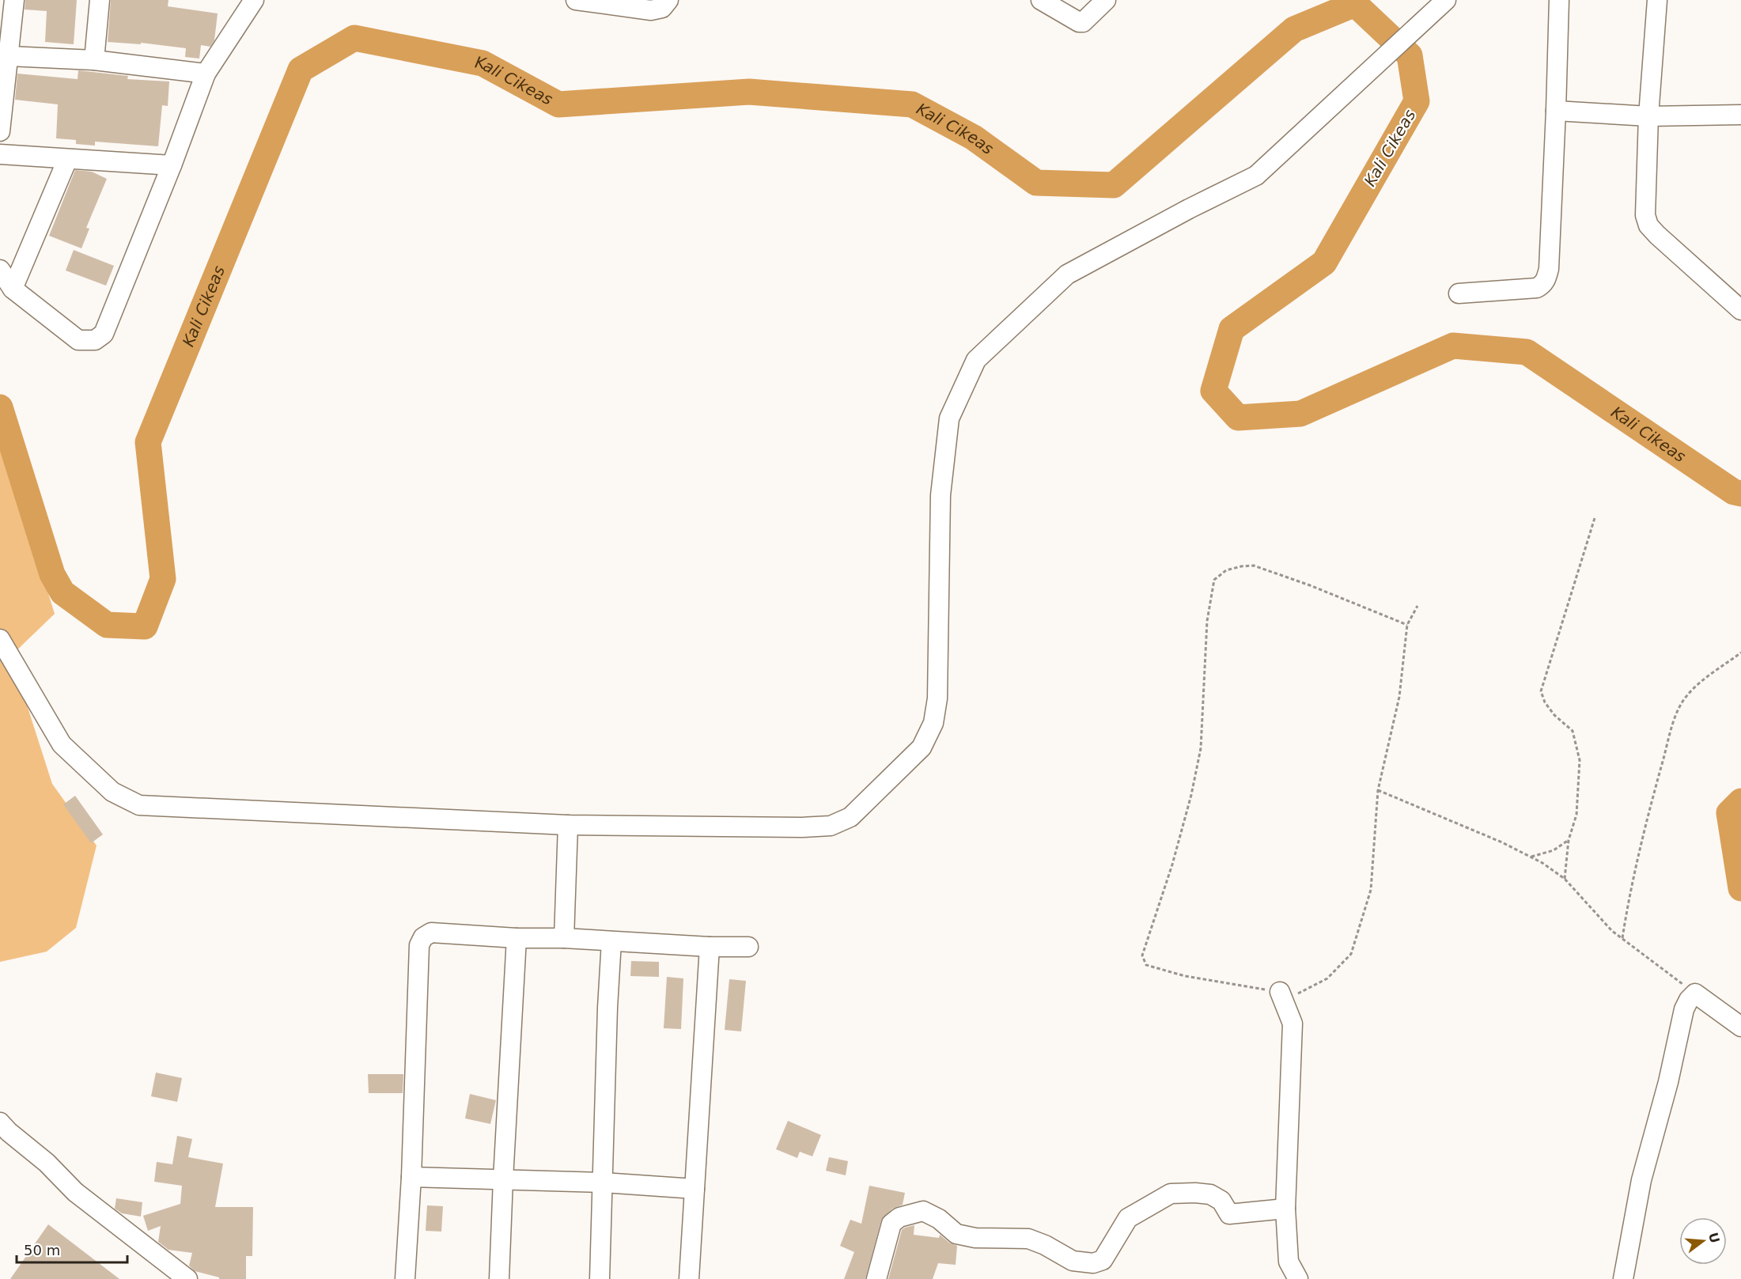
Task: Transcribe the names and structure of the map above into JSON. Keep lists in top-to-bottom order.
{
  "water": ["Kali Cikeas"],
  "scale_bar": "50 m",
  "north": "right"
}
